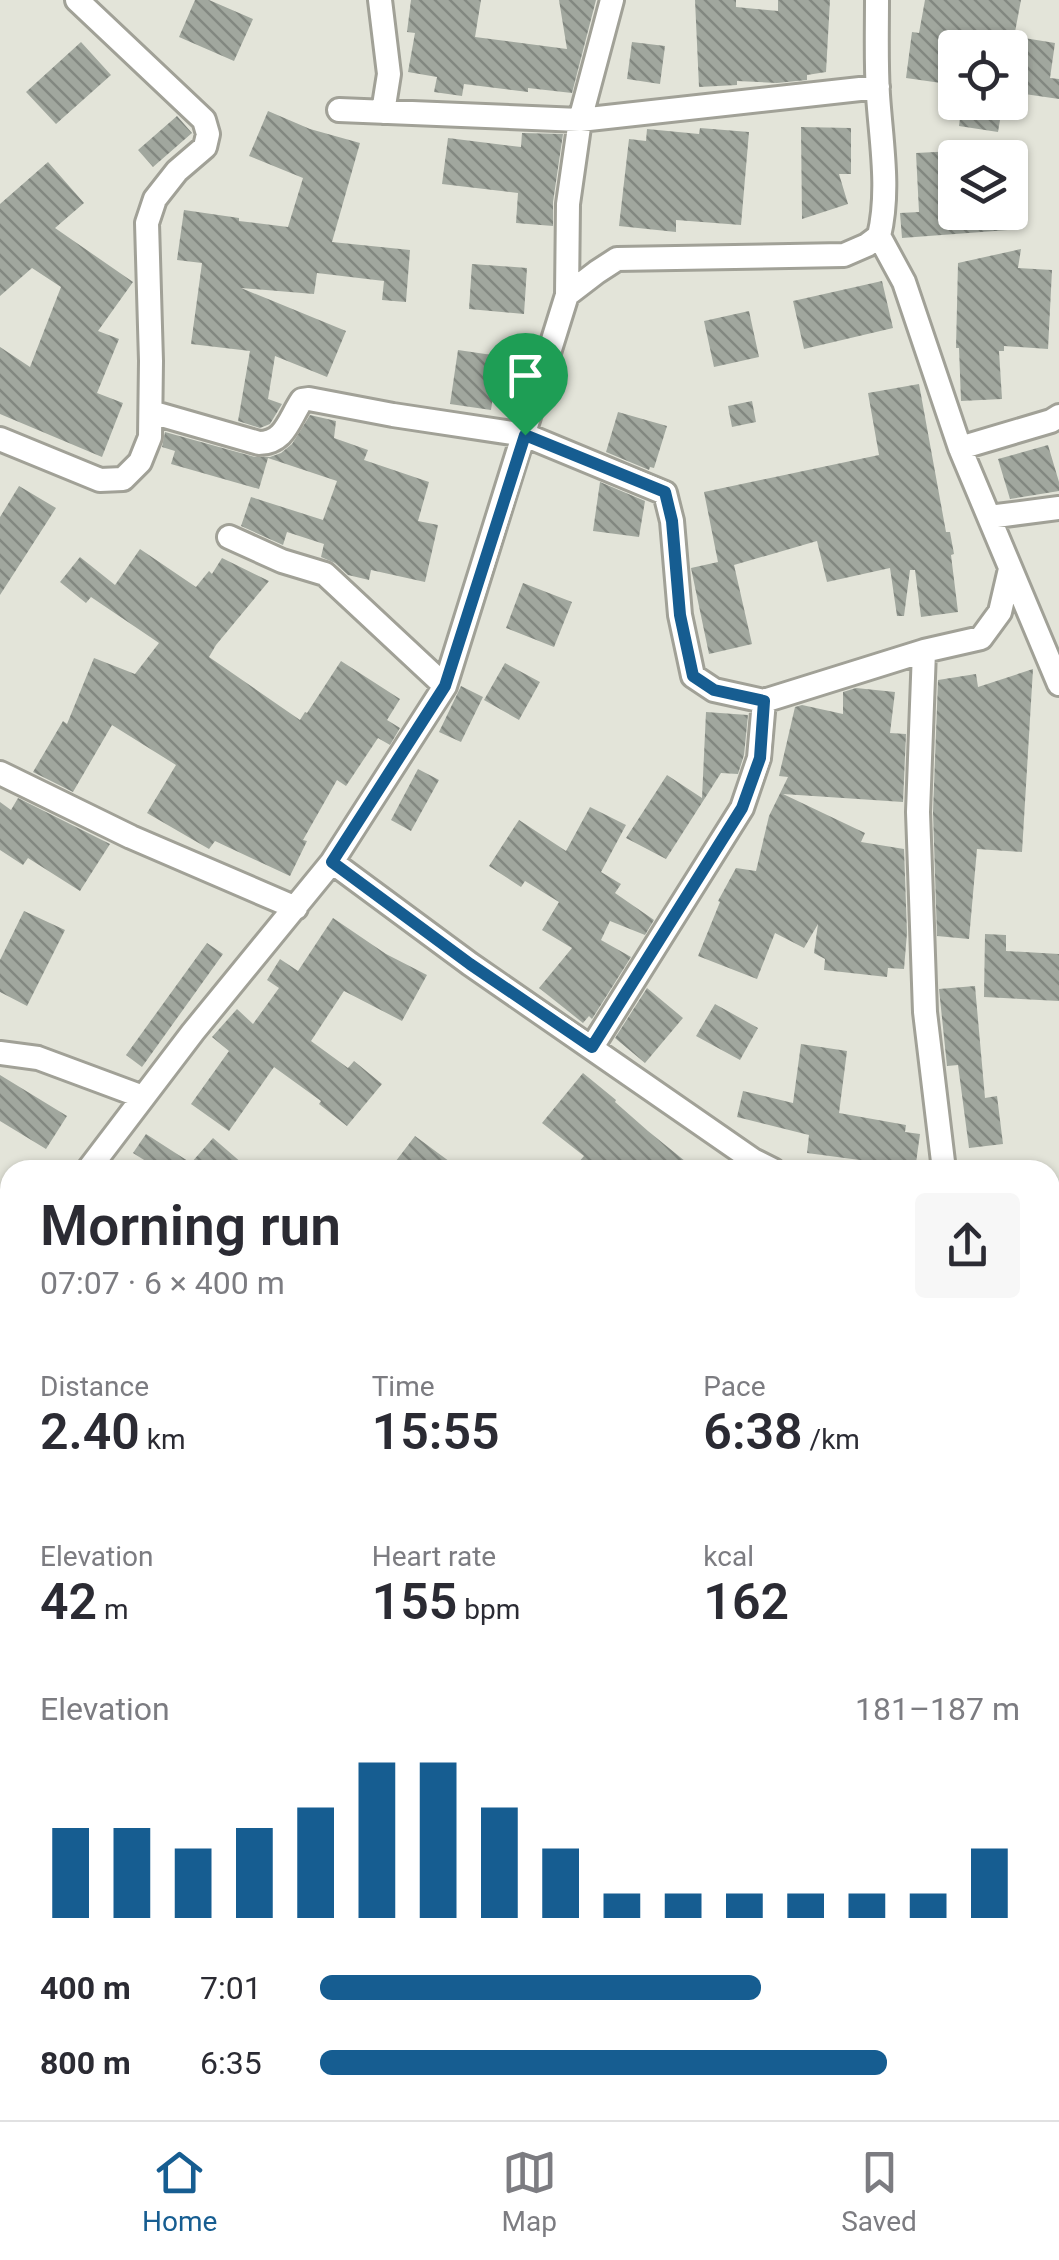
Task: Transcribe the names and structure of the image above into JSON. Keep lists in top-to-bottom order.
{
  "page": {
    "heading": ["Morning run", "07:07 · 6 × 400 m"],
    "stats": [
      ["Distance", "2.40 km"],
      ["Time", "15:55"],
      ["Pace", "6:38 /km"],
      ["Elevation", "42 m"],
      ["Heart rate", "155 bpm"],
      ["kcal", "162"]
    ],
    "chart": ["Elevation", "181–187 m"],
    "list": [
      {
        "name": "400 m",
        "note": "7:01"
      },
      {
        "name": "800 m",
        "note": "6:35"
      }
    ],
    "tabs": ["Home", "Map", "Saved"]
  }
}
